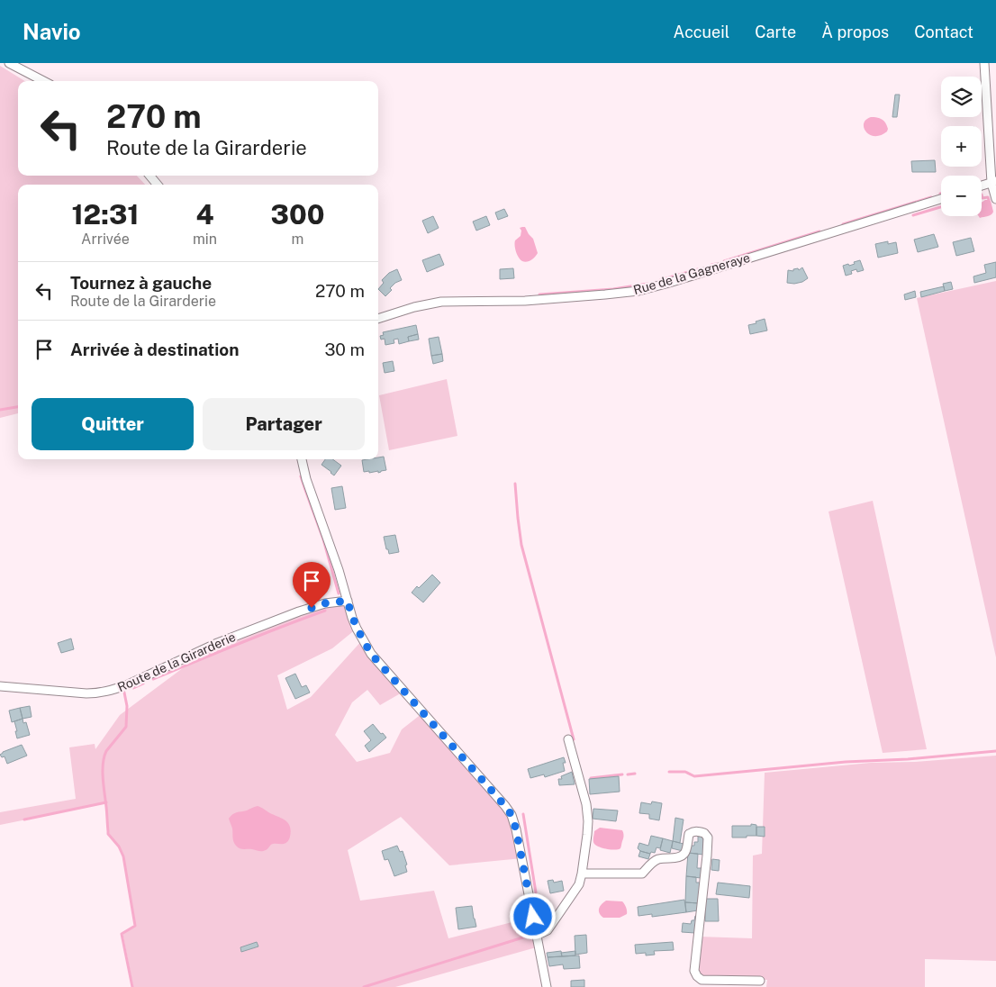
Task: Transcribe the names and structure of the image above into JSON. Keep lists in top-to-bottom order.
{
  "streets": {
    "street": ["Rue de la Gagneraye", "Route de la Girarderie"]
  },
  "page": {
    "header": "Navio",
    "nav": [
      "Accueil",
      "Carte",
      "À propos",
      "Contact"
    ],
    "map_buttons": ["+", "−"],
    "turn": ["270 m", "Route de la Girarderie"],
    "eta": [
      "12:31",
      "Arrivée",
      "4",
      "min",
      "300",
      "m"
    ],
    "list": [
      {
        "name": "Tournez à gauche",
        "note": "Route de la Girarderie",
        "value": "270 m"
      },
      {
        "name": "Arrivée à destination",
        "value": "30 m"
      }
    ],
    "buttons": ["Quitter", "Partager"]
  }
}
